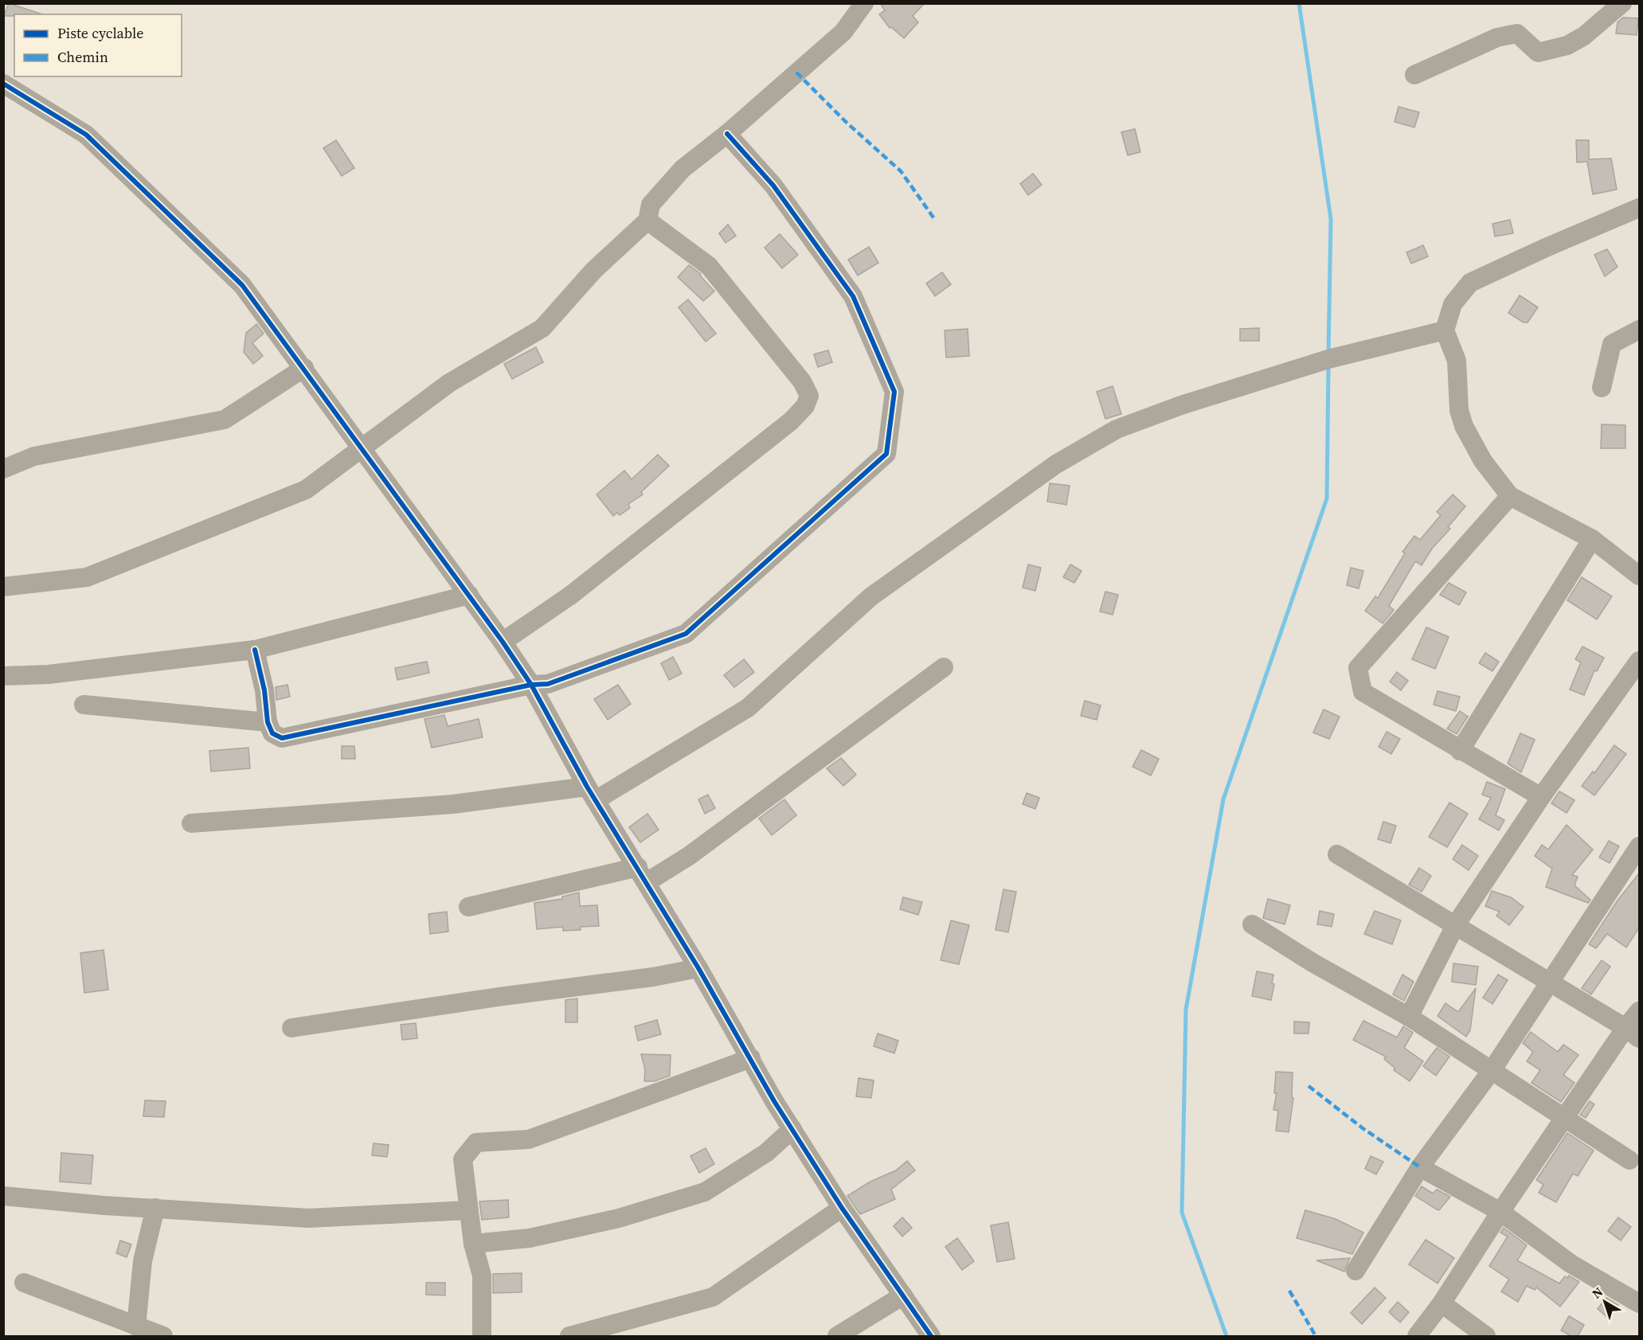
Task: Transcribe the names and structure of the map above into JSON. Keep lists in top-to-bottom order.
{
  "legend": ["Piste cyclable", "Chemin"],
  "north": "top left"
}
